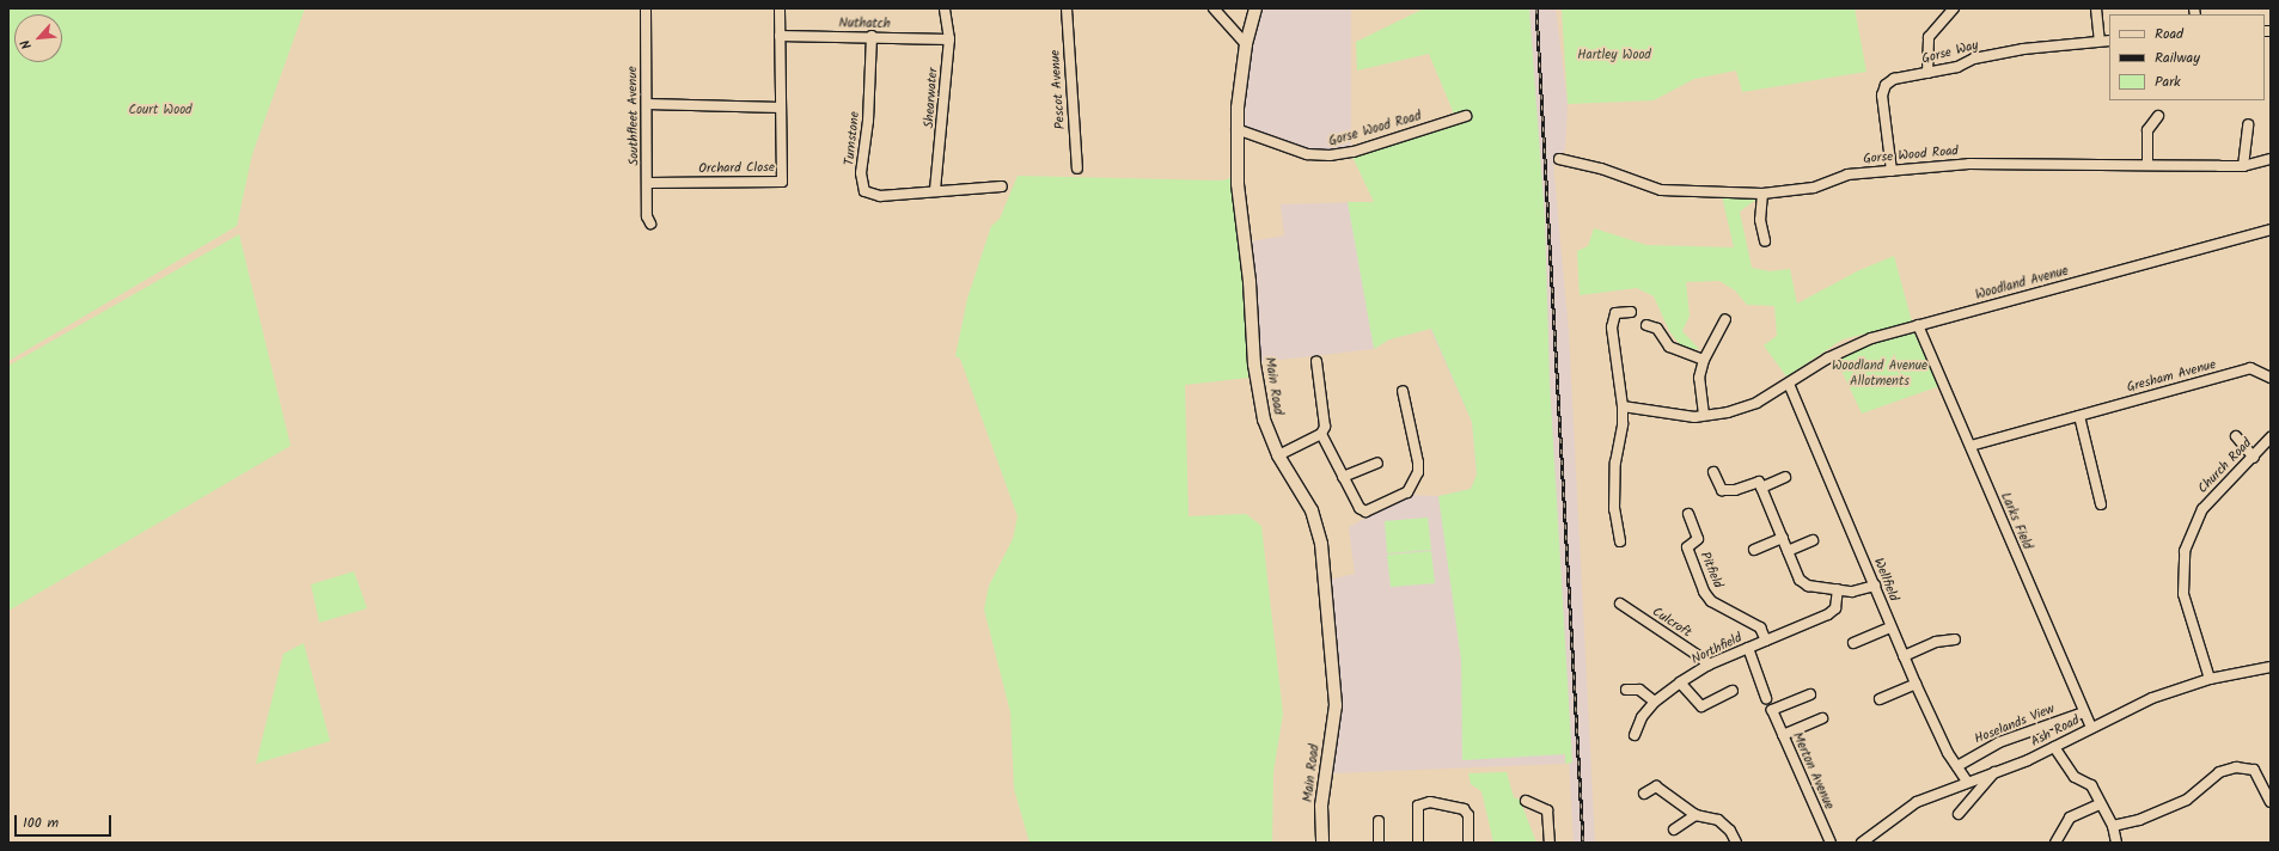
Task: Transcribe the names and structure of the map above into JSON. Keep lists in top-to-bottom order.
{
  "streets": {
    "main road": ["Main Road"],
    "street": [
      "Nuthatch",
      "Gorse Way",
      "Pescot Avenue",
      "Shearwater",
      "Southfleet Avenue",
      "Gorse Wood Road",
      "Turnstone",
      "Orchard Close",
      "Woodland Avenue",
      "Gresham Avenue",
      "Church Road",
      "Larks Field",
      "Pitfield",
      "Wellfield",
      "Culcroft",
      "Northfield",
      "Hoselands View",
      "Ash Road",
      "Merton Avenue"
    ]
  },
  "crossings": [
    ["Nuthatch", "Shearwater"],
    ["Nuthatch", "Turnstone"],
    ["Nuthatch", "Orchard Close"],
    ["Gorse Way", "Gorse Wood Road"],
    ["Shearwater", "Turnstone"],
    ["Southfleet Avenue", "Orchard Close"],
    ["Gorse Wood Road", "Main Road"],
    ["Woodland Avenue", "Larks Field"],
    ["Woodland Avenue", "Wellfield"],
    ["Gresham Avenue", "Larks Field"],
    ["Church Road", "Ash Road"],
    ["Larks Field", "Hoselands View"],
    ["Larks Field", "Ash Road"],
    ["Pitfield", "Northfield"],
    ["Wellfield", "Hoselands View"],
    ["Wellfield", "Ash Road"],
    ["Culcroft", "Northfield"]
  ],
  "parks": ["Hartley Wood", "Court Wood", "Woodland Avenue Allotments"],
  "legend": ["Road", "Railway", "Park"],
  "scale_bar": "100 m",
  "north": "bottom left"
}
